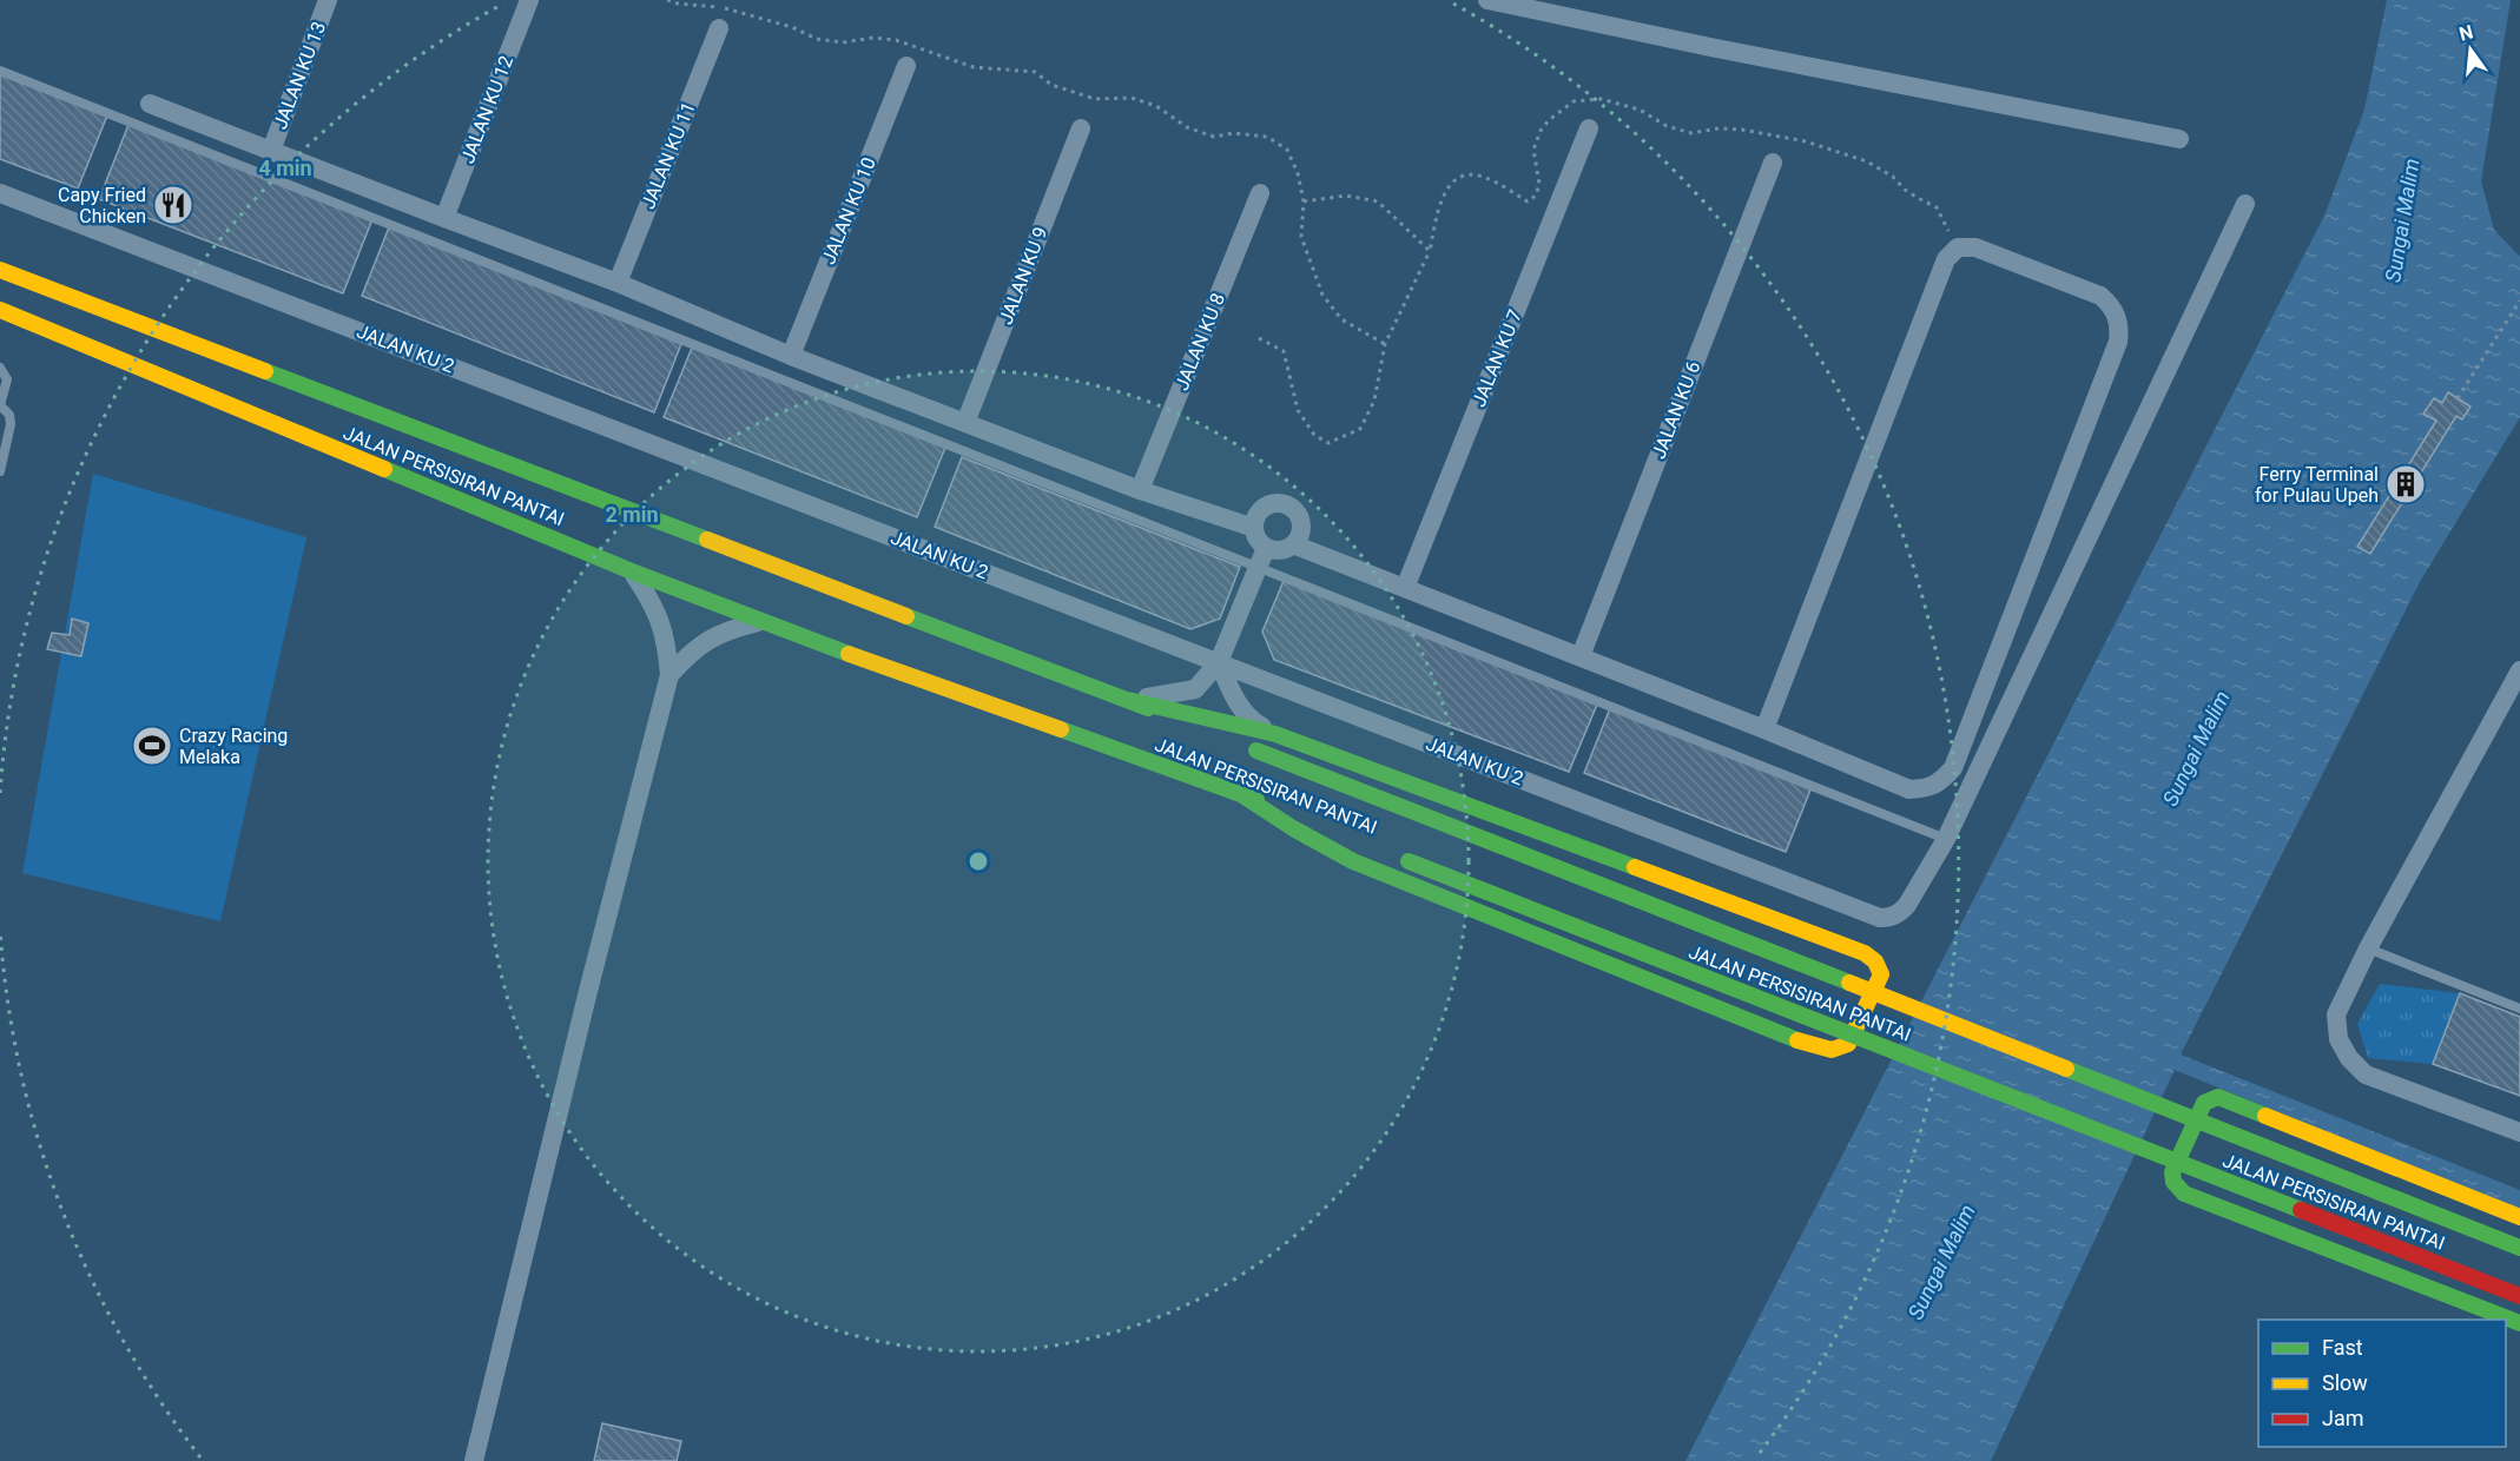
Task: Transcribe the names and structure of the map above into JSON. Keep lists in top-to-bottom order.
{
  "streets": {
    "main road": ["JALAN PERSISIRAN PANTAI"],
    "street": [
      "JALAN KU 13",
      "JALAN KU 12",
      "JALAN KU 11",
      "JALAN KU 10",
      "JALAN KU 9",
      "JALAN KU 8",
      "JALAN KU 2",
      "JALAN KU 7",
      "JALAN KU 6"
    ]
  },
  "water": ["Sungai Malim"],
  "places": {
    "restaurant": ["Capy Fried Chicken"],
    "building": ["Ferry Terminal for Pulau Upeh"],
    "sports": ["Crazy Racing Melaka"]
  },
  "legend": ["Fast", "Slow", "Jam"],
  "north": "top",
  "rings": ["4 min", "2 min"]
}
